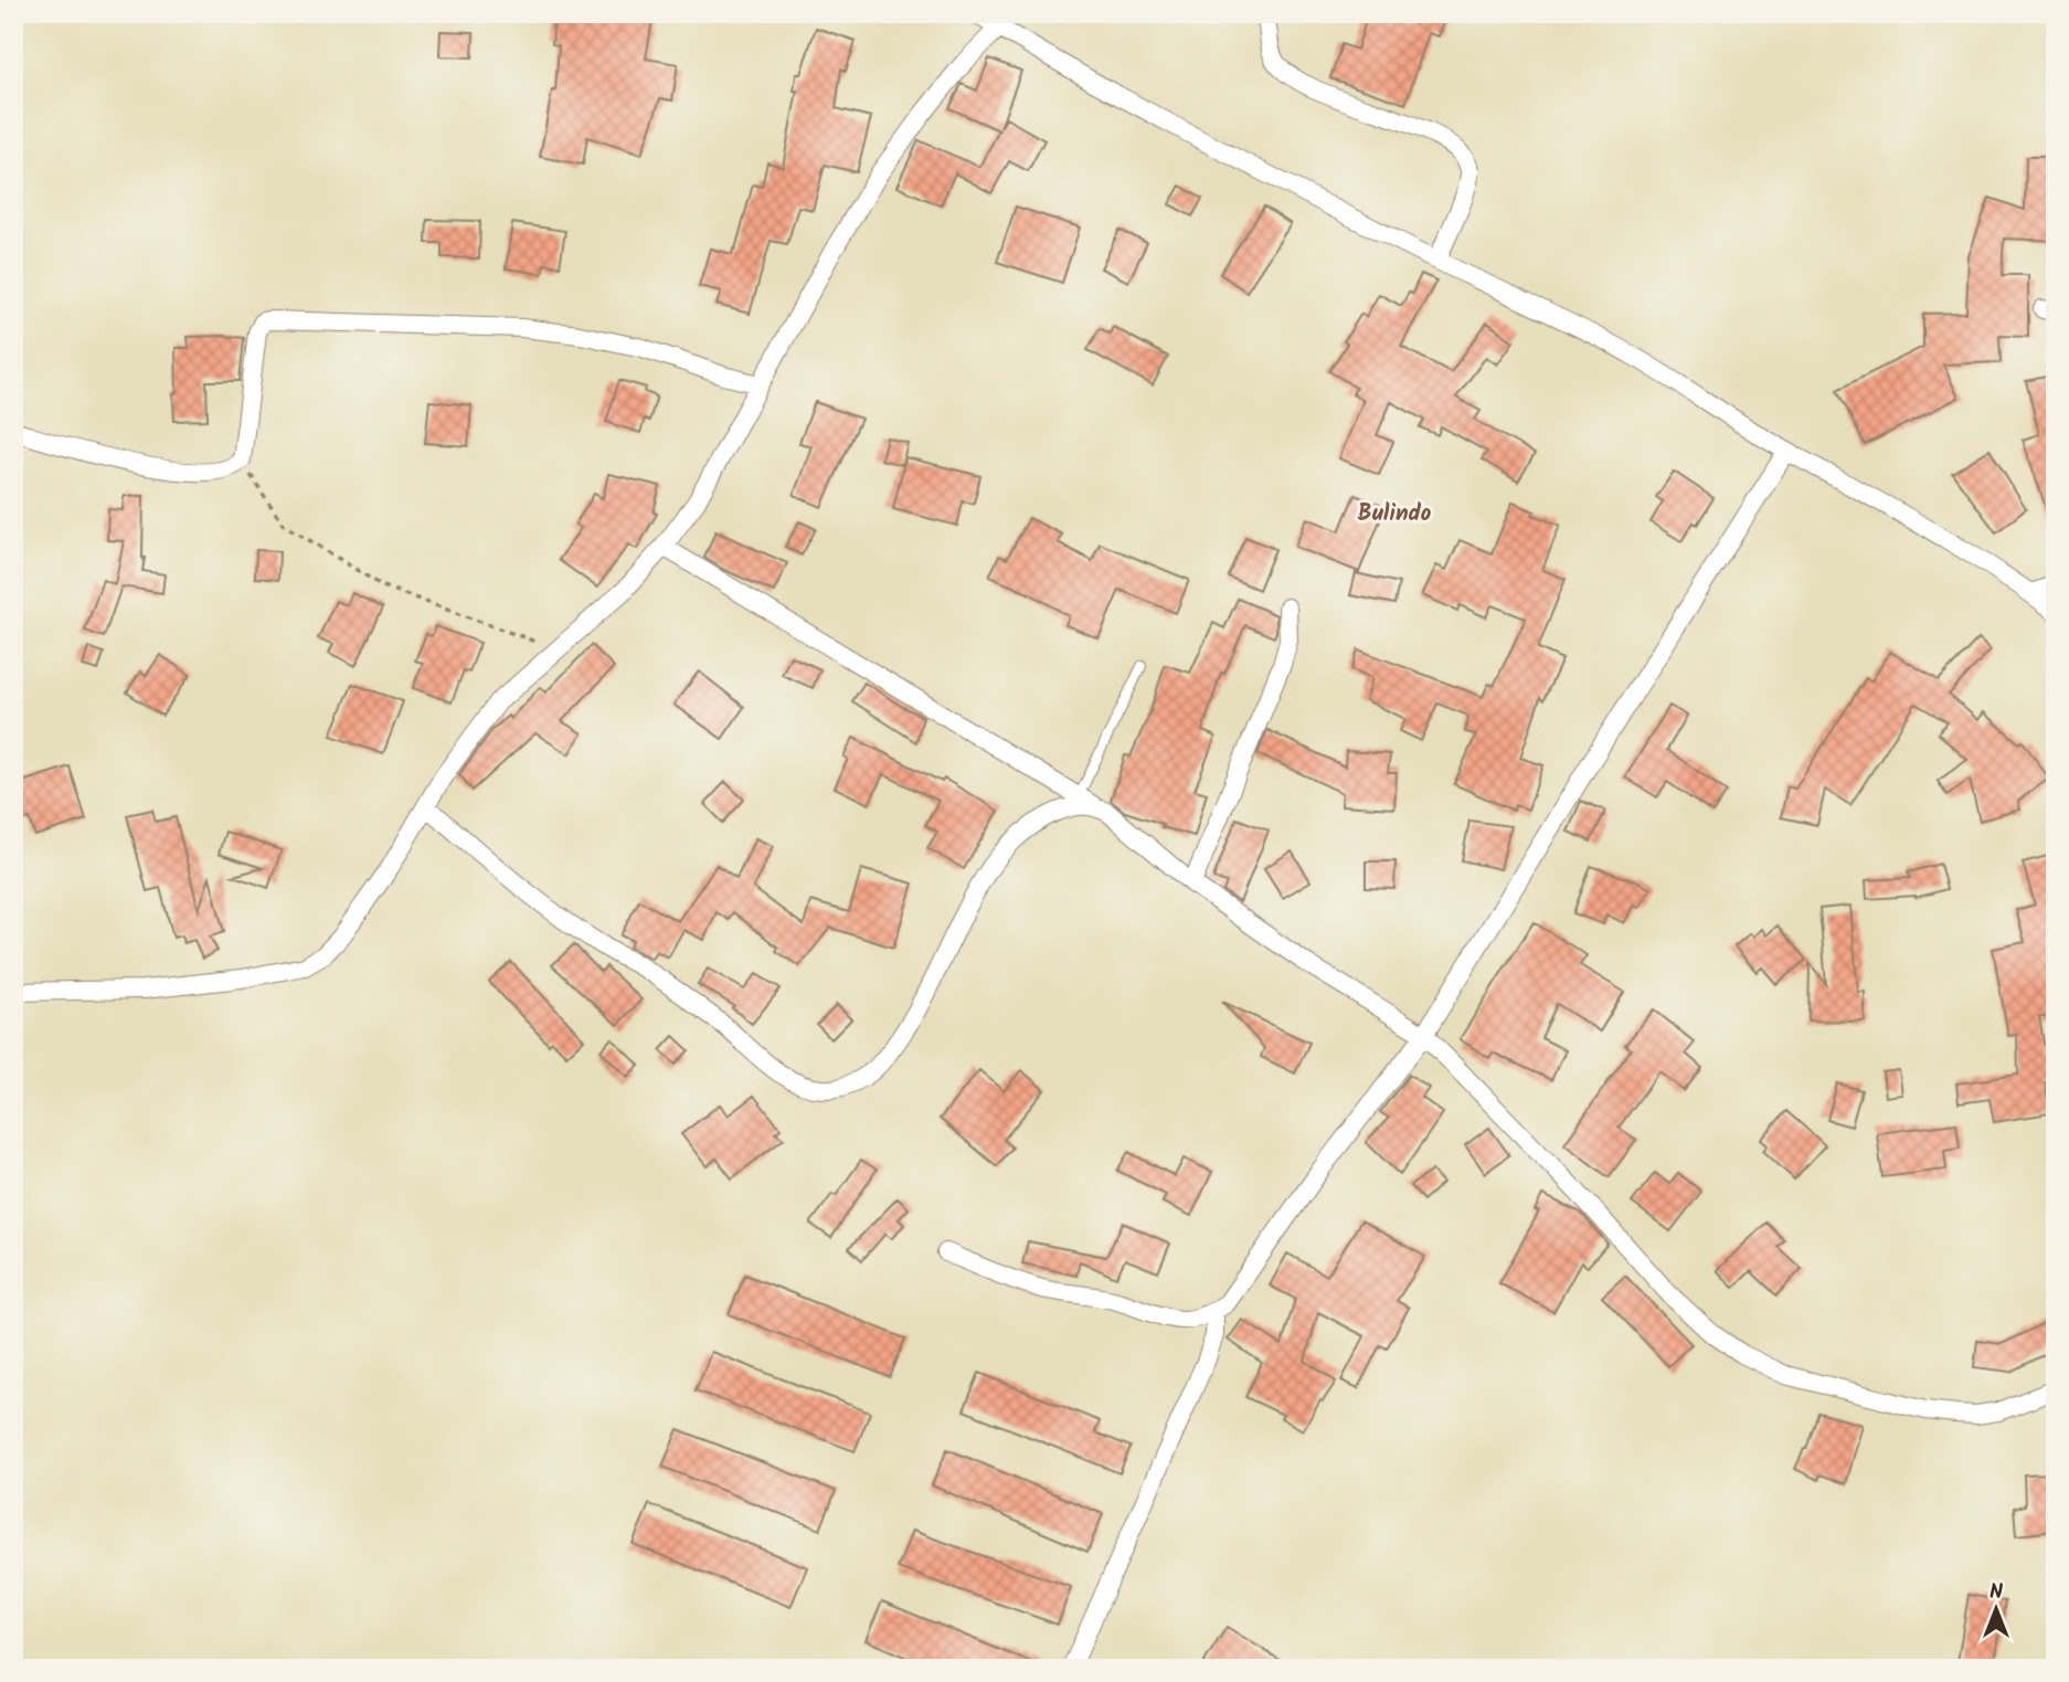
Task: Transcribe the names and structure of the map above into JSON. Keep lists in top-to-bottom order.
{
  "districts": ["Bulindo"],
  "north": "top"
}
